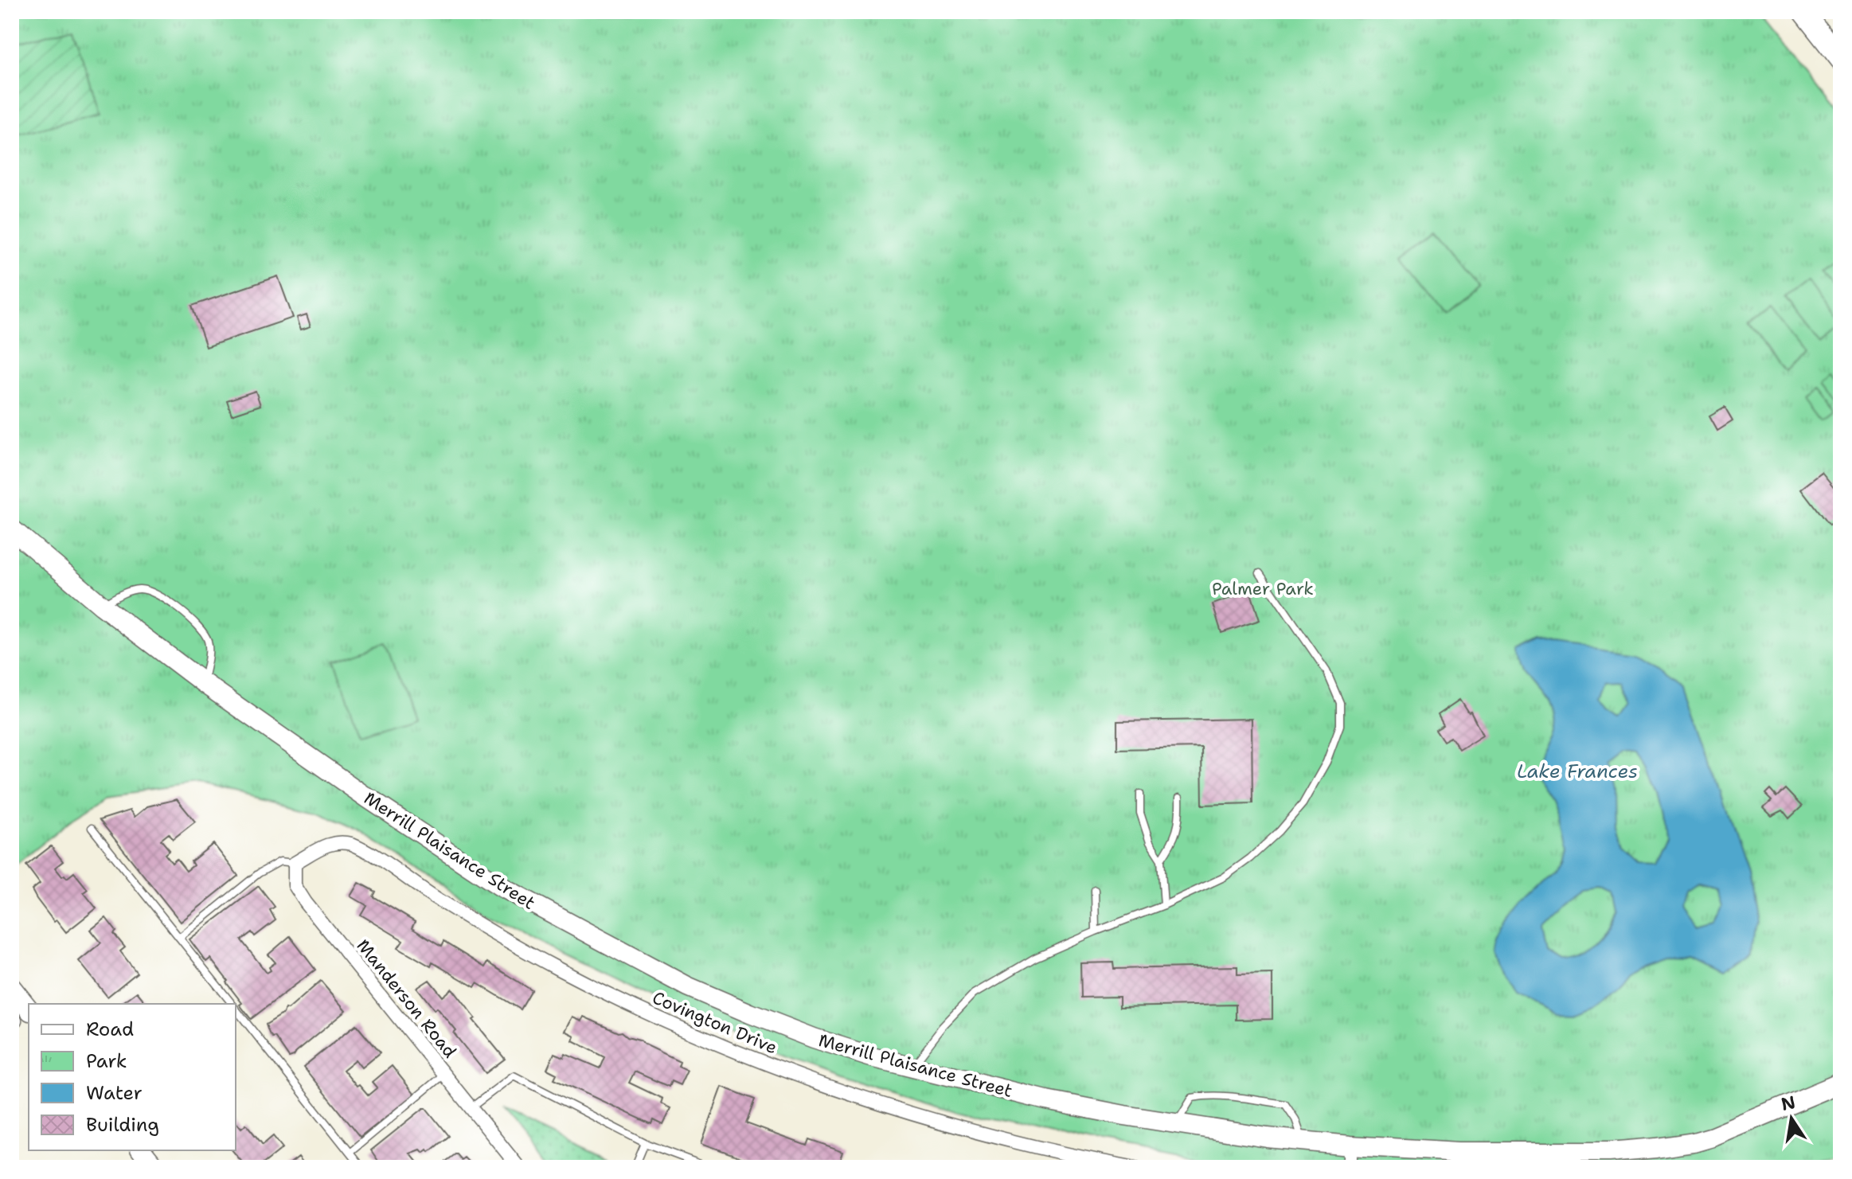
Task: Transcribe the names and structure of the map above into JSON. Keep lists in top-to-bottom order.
{
  "streets": {
    "street": ["Merrill Plaisance Street", "Manderson Road", "Covington Drive"]
  },
  "crossings": [
    ["Manderson Road", "Covington Drive"]
  ],
  "water": ["Lake Frances"],
  "parks": ["Palmer Park"],
  "legend": [
    "Road",
    "Park",
    "Water",
    "Building"
  ],
  "north": "top"
}
